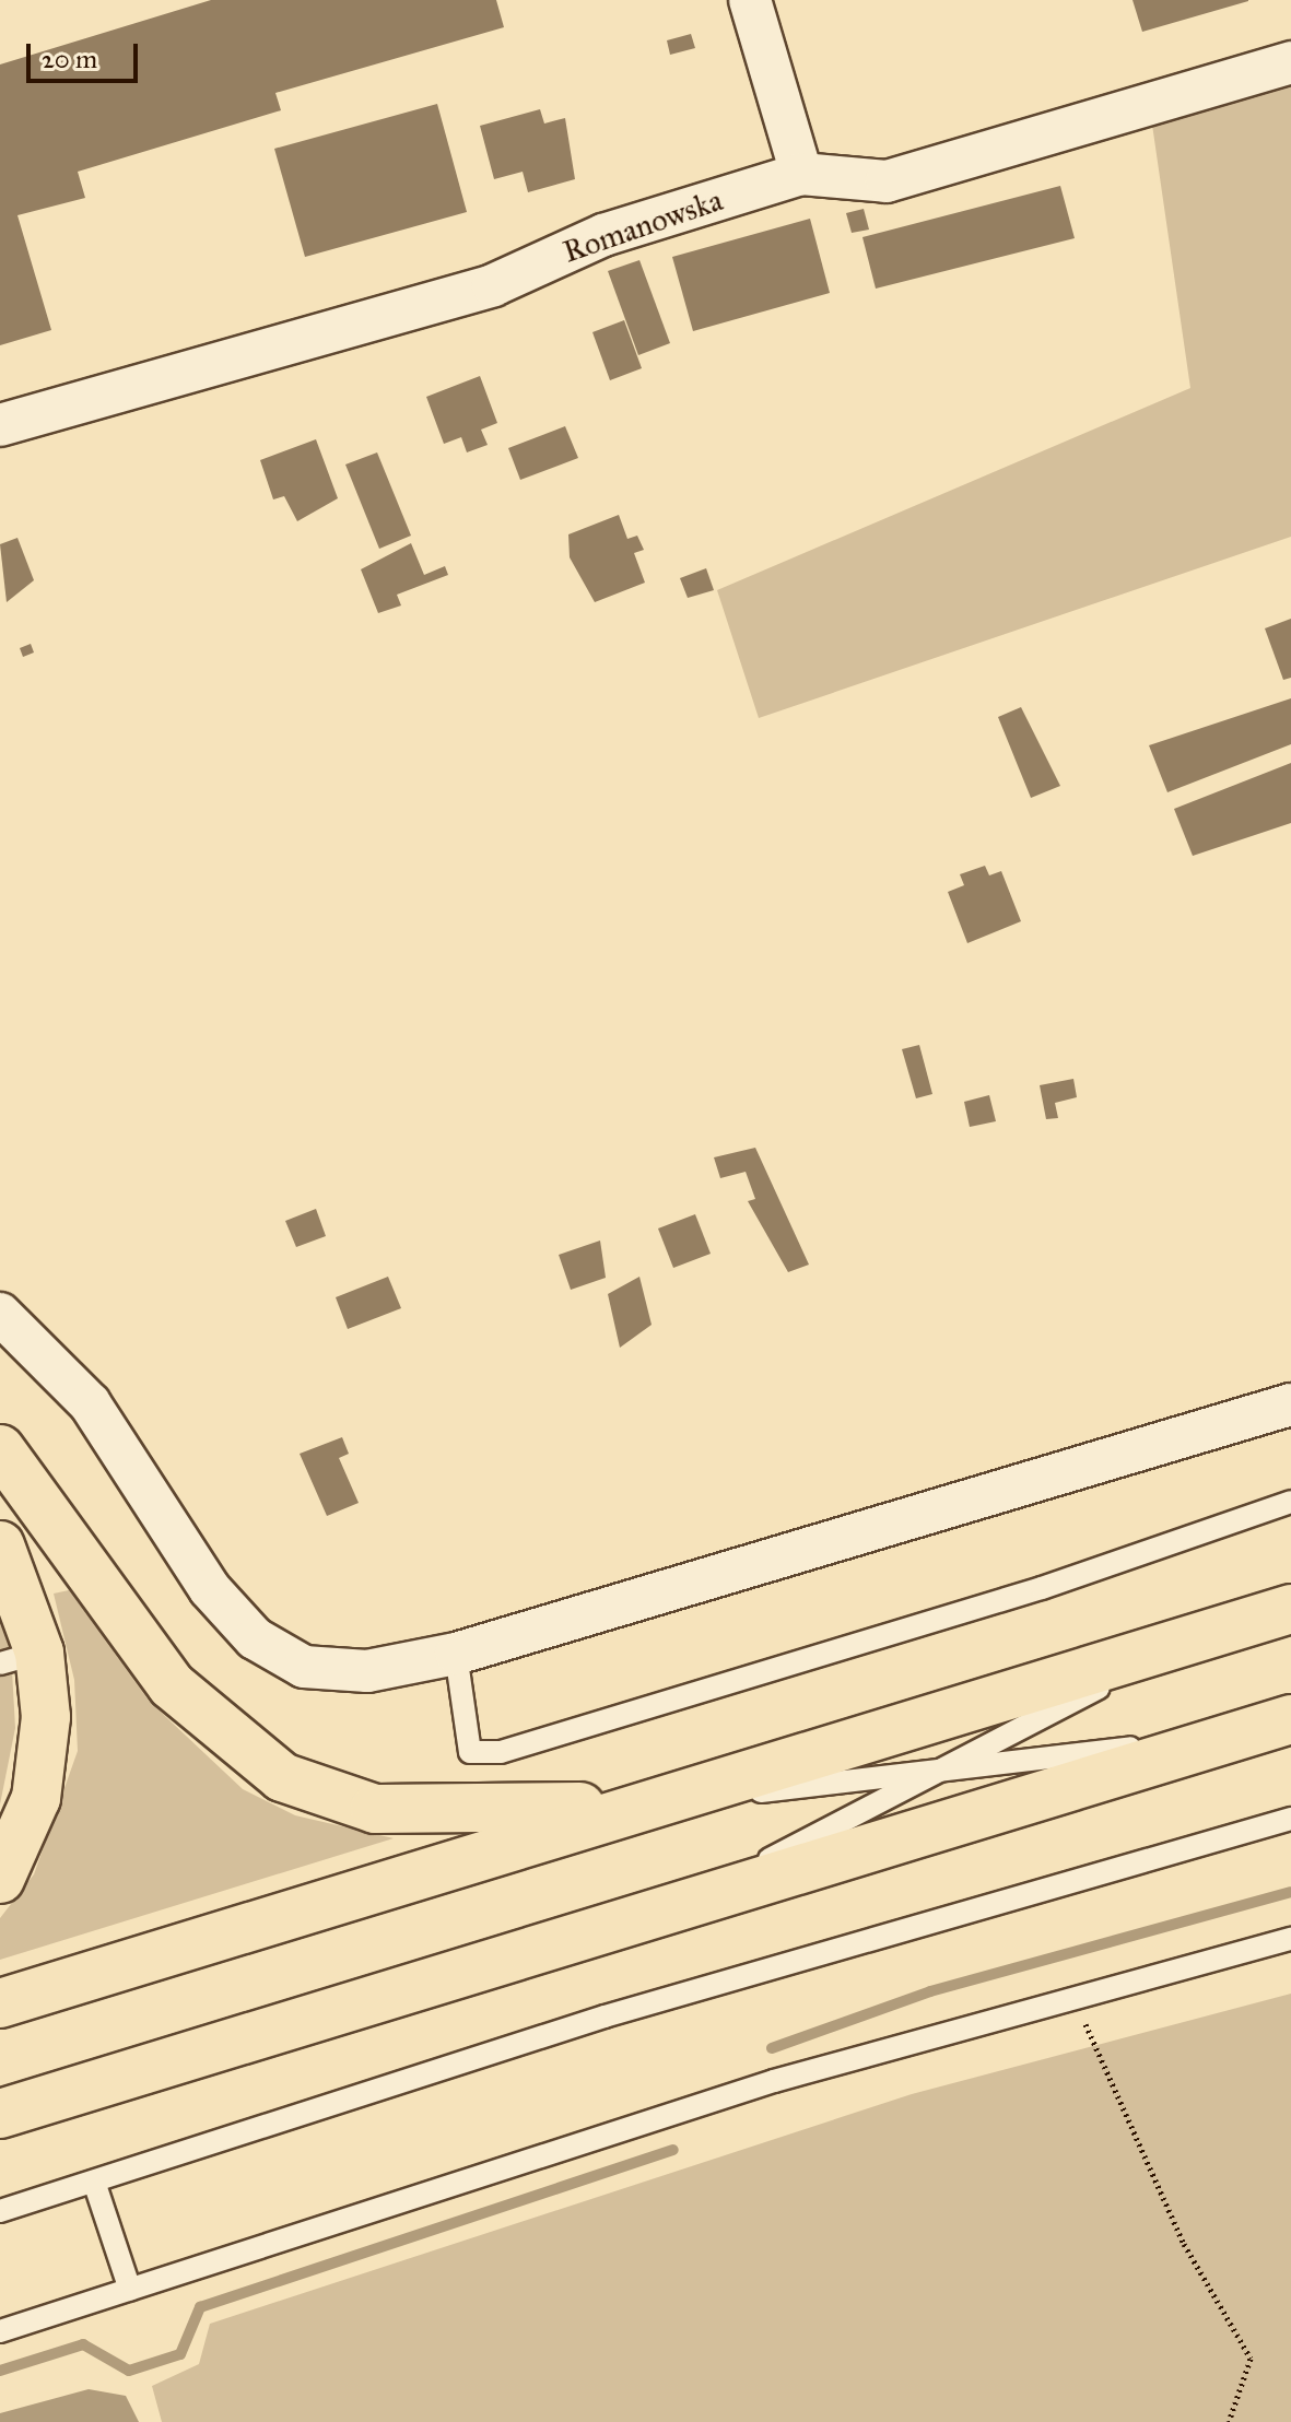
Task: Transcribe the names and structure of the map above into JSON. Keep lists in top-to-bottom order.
{
  "streets": {
    "street": ["Romanowska"]
  },
  "scale_bar": "20 m"
}
